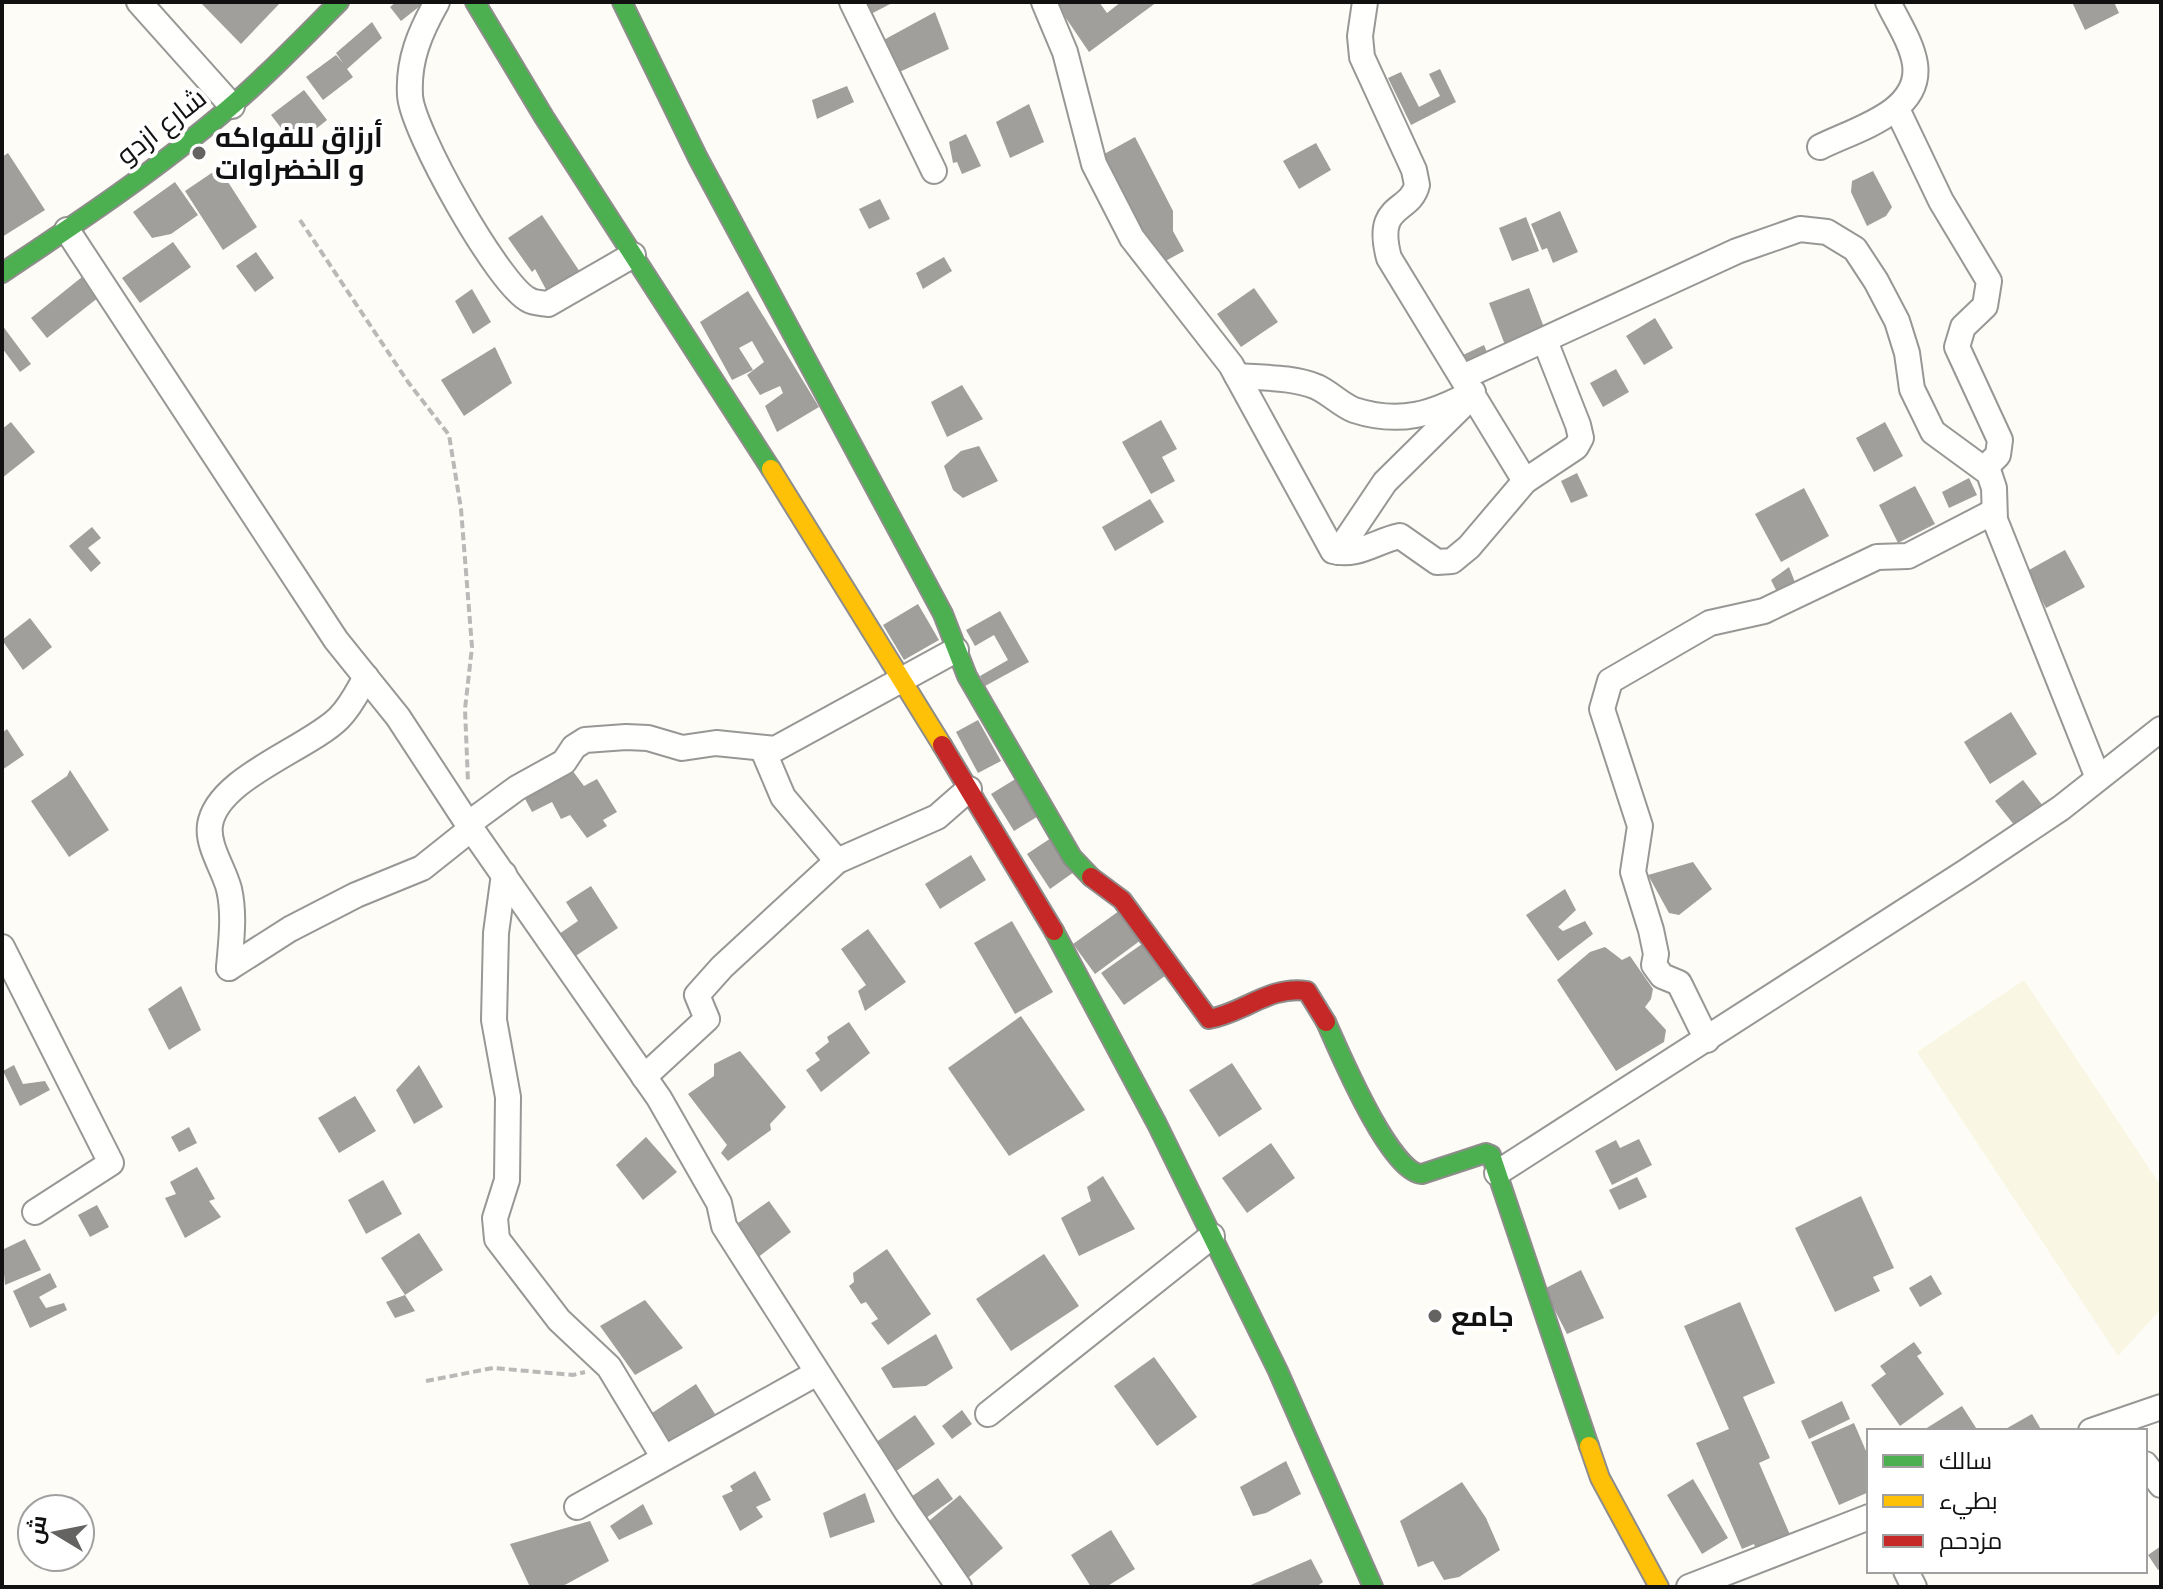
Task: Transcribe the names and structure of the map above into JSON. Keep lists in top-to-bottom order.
{
  "streets": {
    "street": ["شارع ازدو"]
  },
  "places": ["أرزاق للفواكه و الخضراوات", "جامع"],
  "legend": ["سالك", "بطيء", "مزدحم"],
  "north": "left"
}
